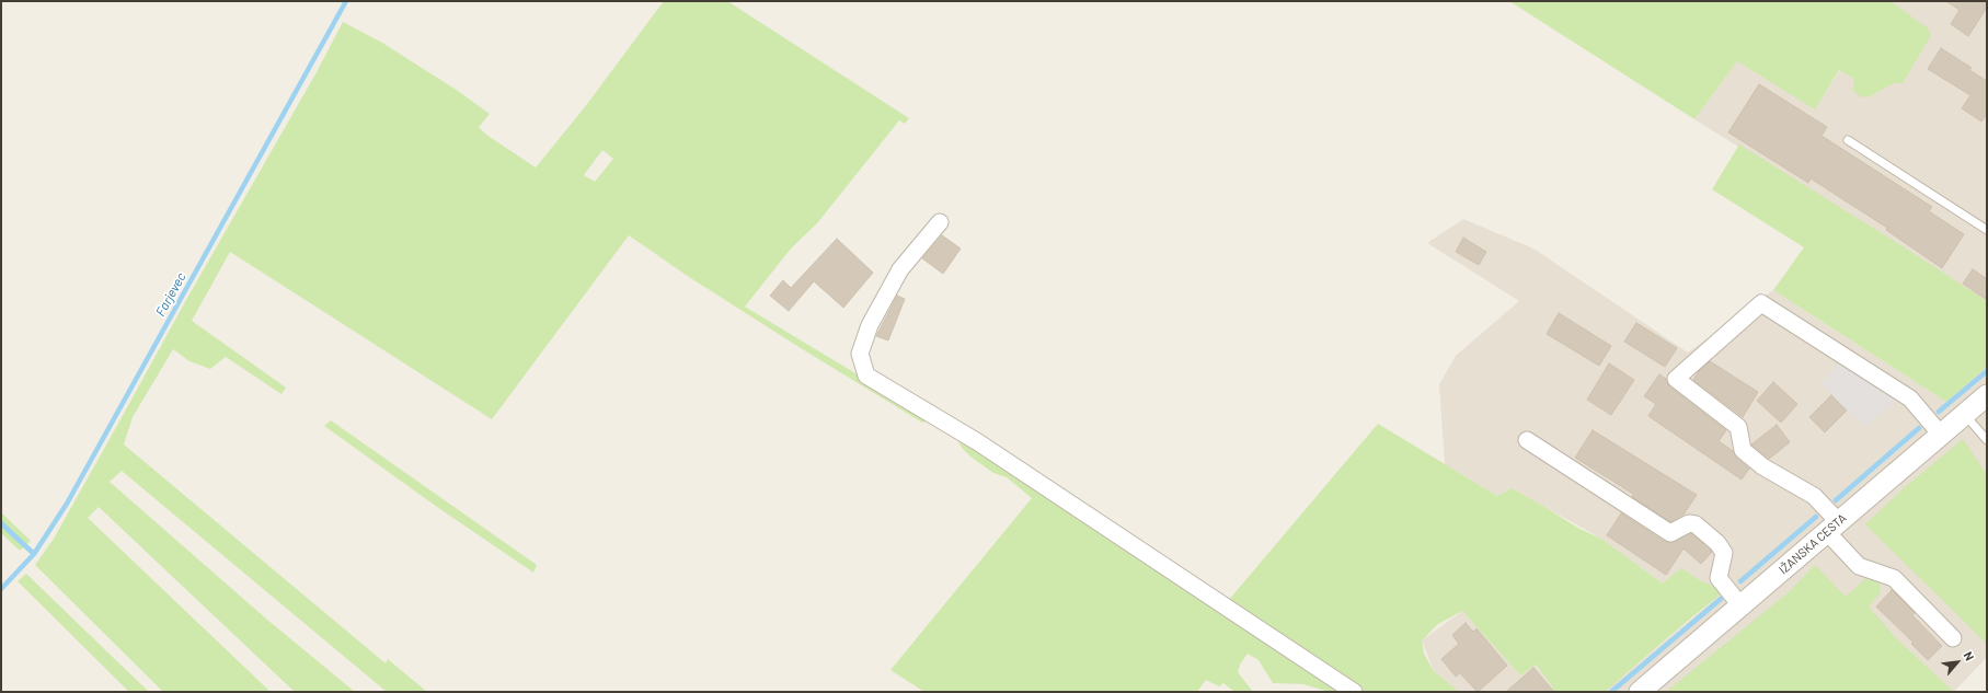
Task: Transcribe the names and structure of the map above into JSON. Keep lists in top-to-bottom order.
{
  "streets": {
    "street": ["IŽANSKA CESTA"]
  },
  "water": ["Farjevec"],
  "north": "top right"
}
